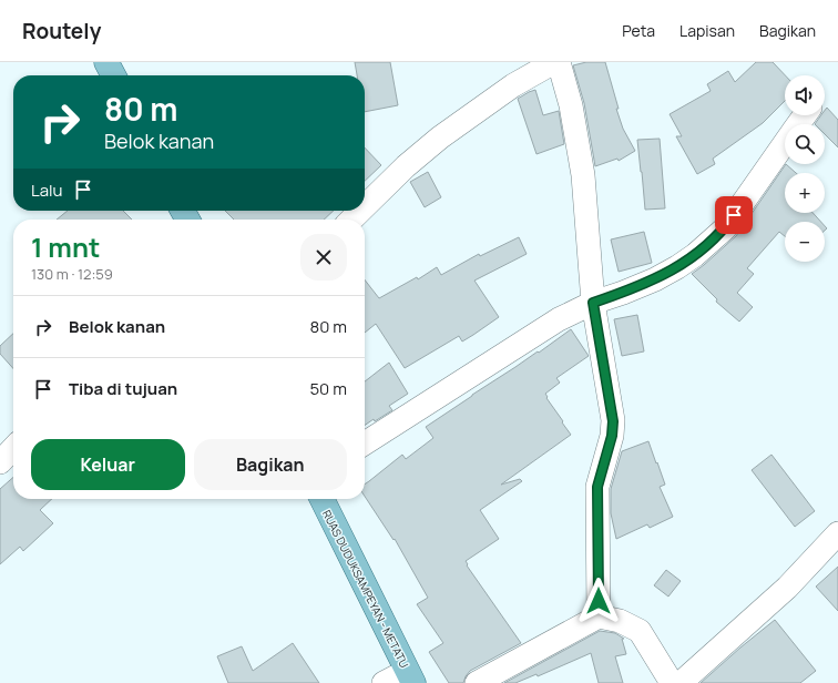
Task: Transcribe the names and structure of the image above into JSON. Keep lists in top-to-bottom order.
{
  "streets": {
    "main road": ["RUAS DUDUKSAMPEYAN - METATU"]
  },
  "page": {
    "header": "Routely",
    "nav": ["Peta", "Lapisan", "Bagikan"],
    "map_buttons": ["+", "−"],
    "turn": ["80 m", "Belok kanan"],
    "then": "Lalu",
    "heading": ["1 mnt", "130 m · 12:59"],
    "list": [
      {
        "name": "Belok kanan",
        "value": "80 m"
      },
      {
        "name": "Tiba di tujuan",
        "value": "50 m"
      }
    ],
    "buttons": ["Keluar", "Bagikan"]
  }
}
